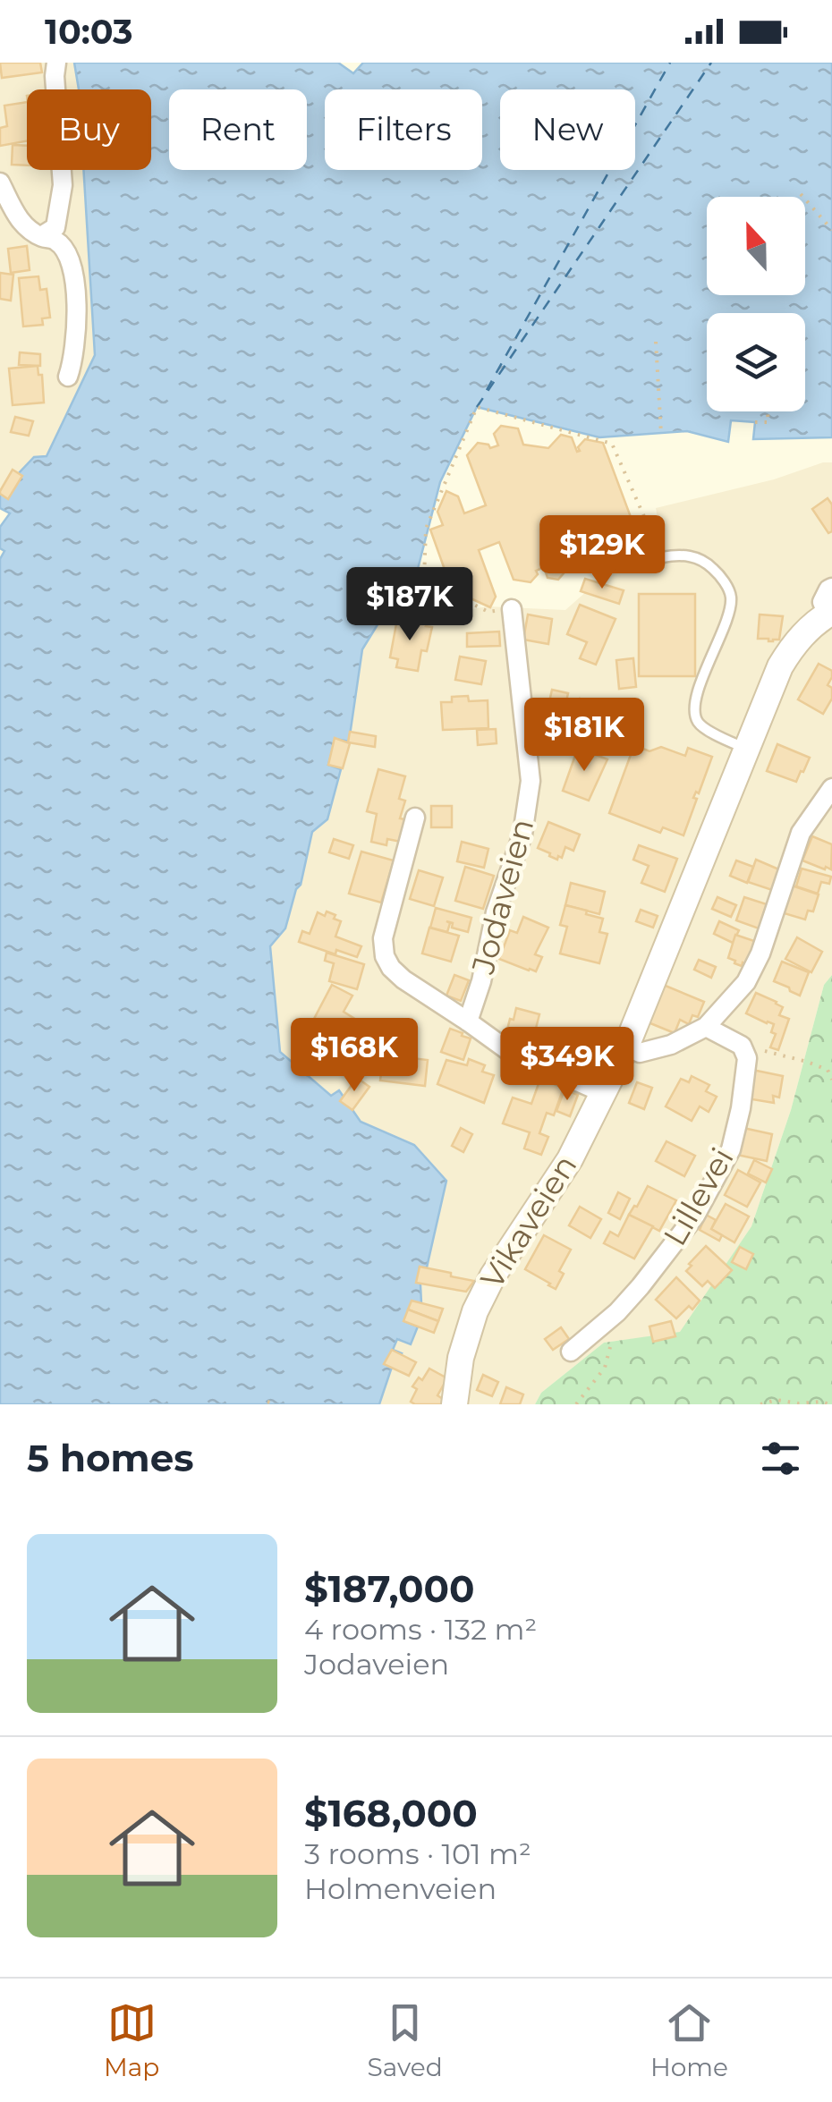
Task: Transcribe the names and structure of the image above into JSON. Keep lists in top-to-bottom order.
{
  "streets": {
    "main road": ["Vikaveien"],
    "street": ["Jodaveien", "Lillevei"]
  },
  "north": "top",
  "page": {
    "status": "10:03",
    "chip": [
      "Buy",
      "Rent",
      "Filters",
      "New"
    ],
    "price": [
      "$129K",
      "$187K",
      "$181K",
      "$168K",
      "$349K"
    ],
    "heading": "5 homes",
    "list": [
      {
        "name": "$187,000",
        "note": "4 rooms · 132 m² · Jodaveien"
      },
      {
        "name": "$168,000",
        "note": "3 rooms · 101 m² · Holmenveien"
      }
    ],
    "tabs": ["Map", "Saved", "Home"]
  }
}
